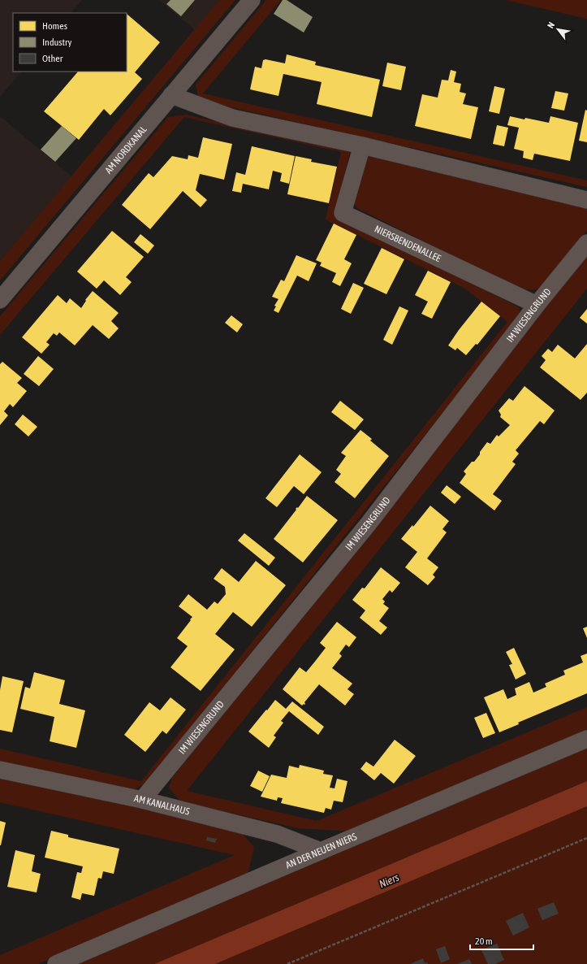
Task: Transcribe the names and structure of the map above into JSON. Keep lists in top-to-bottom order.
{
  "streets": {
    "street": [
      "AM NORDKANAL",
      "NIERSBENDENALLEE",
      "IM WIESENGRUND",
      "AM KANALHAUS",
      "AN DER NEUEN NIERS"
    ]
  },
  "crossings": [
    ["NIERSBENDENALLEE", "IM WIESENGRUND"],
    ["IM WIESENGRUND", "AM KANALHAUS"],
    ["AM KANALHAUS", "AN DER NEUEN NIERS"]
  ],
  "water": ["Niers"],
  "legend": ["Homes", "Industry", "Other"],
  "scale_bar": "20 m",
  "north": "top left"
}
